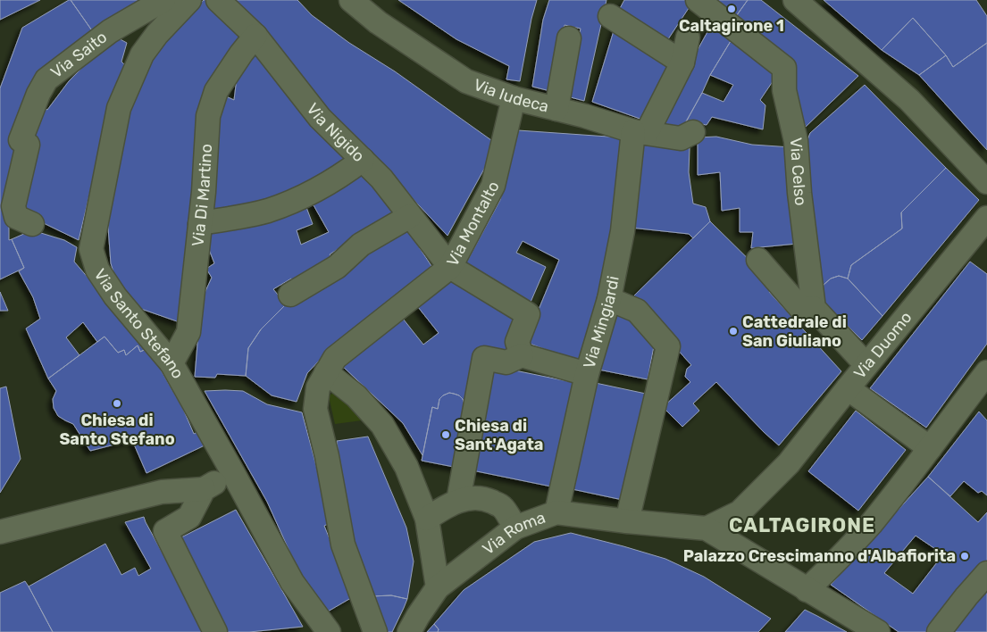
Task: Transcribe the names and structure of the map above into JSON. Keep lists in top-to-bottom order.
{
  "streets": {
    "street": [
      "Via Saito",
      "Via Iudeca",
      "Via Nigido",
      "Via Celso",
      "Via Di Martino",
      "Via Montalto",
      "Via Santo Stefano",
      "Via Mingiardi",
      "Via Duomo",
      "Via Roma"
    ]
  },
  "crossings": [
    ["Via Iudeca", "Via Montalto"],
    ["Via Iudeca", "Via Mingiardi"],
    ["Via Nigido", "Via Di Martino"],
    ["Via Nigido", "Via Montalto"],
    ["Via Di Martino", "Via Santo Stefano"],
    ["Via Mingiardi", "Via Roma"],
    ["Via Duomo", "Via Roma"]
  ],
  "districts": ["CALTAGIRONE"],
  "places": [
    "Caltagirone 1",
    "Cattedrale di San Giuliano",
    "Chiesa di Santo Stefano",
    "Chiesa di Sant'Agata",
    "Palazzo Crescimanno d'Albafiorita"
  ]
}
